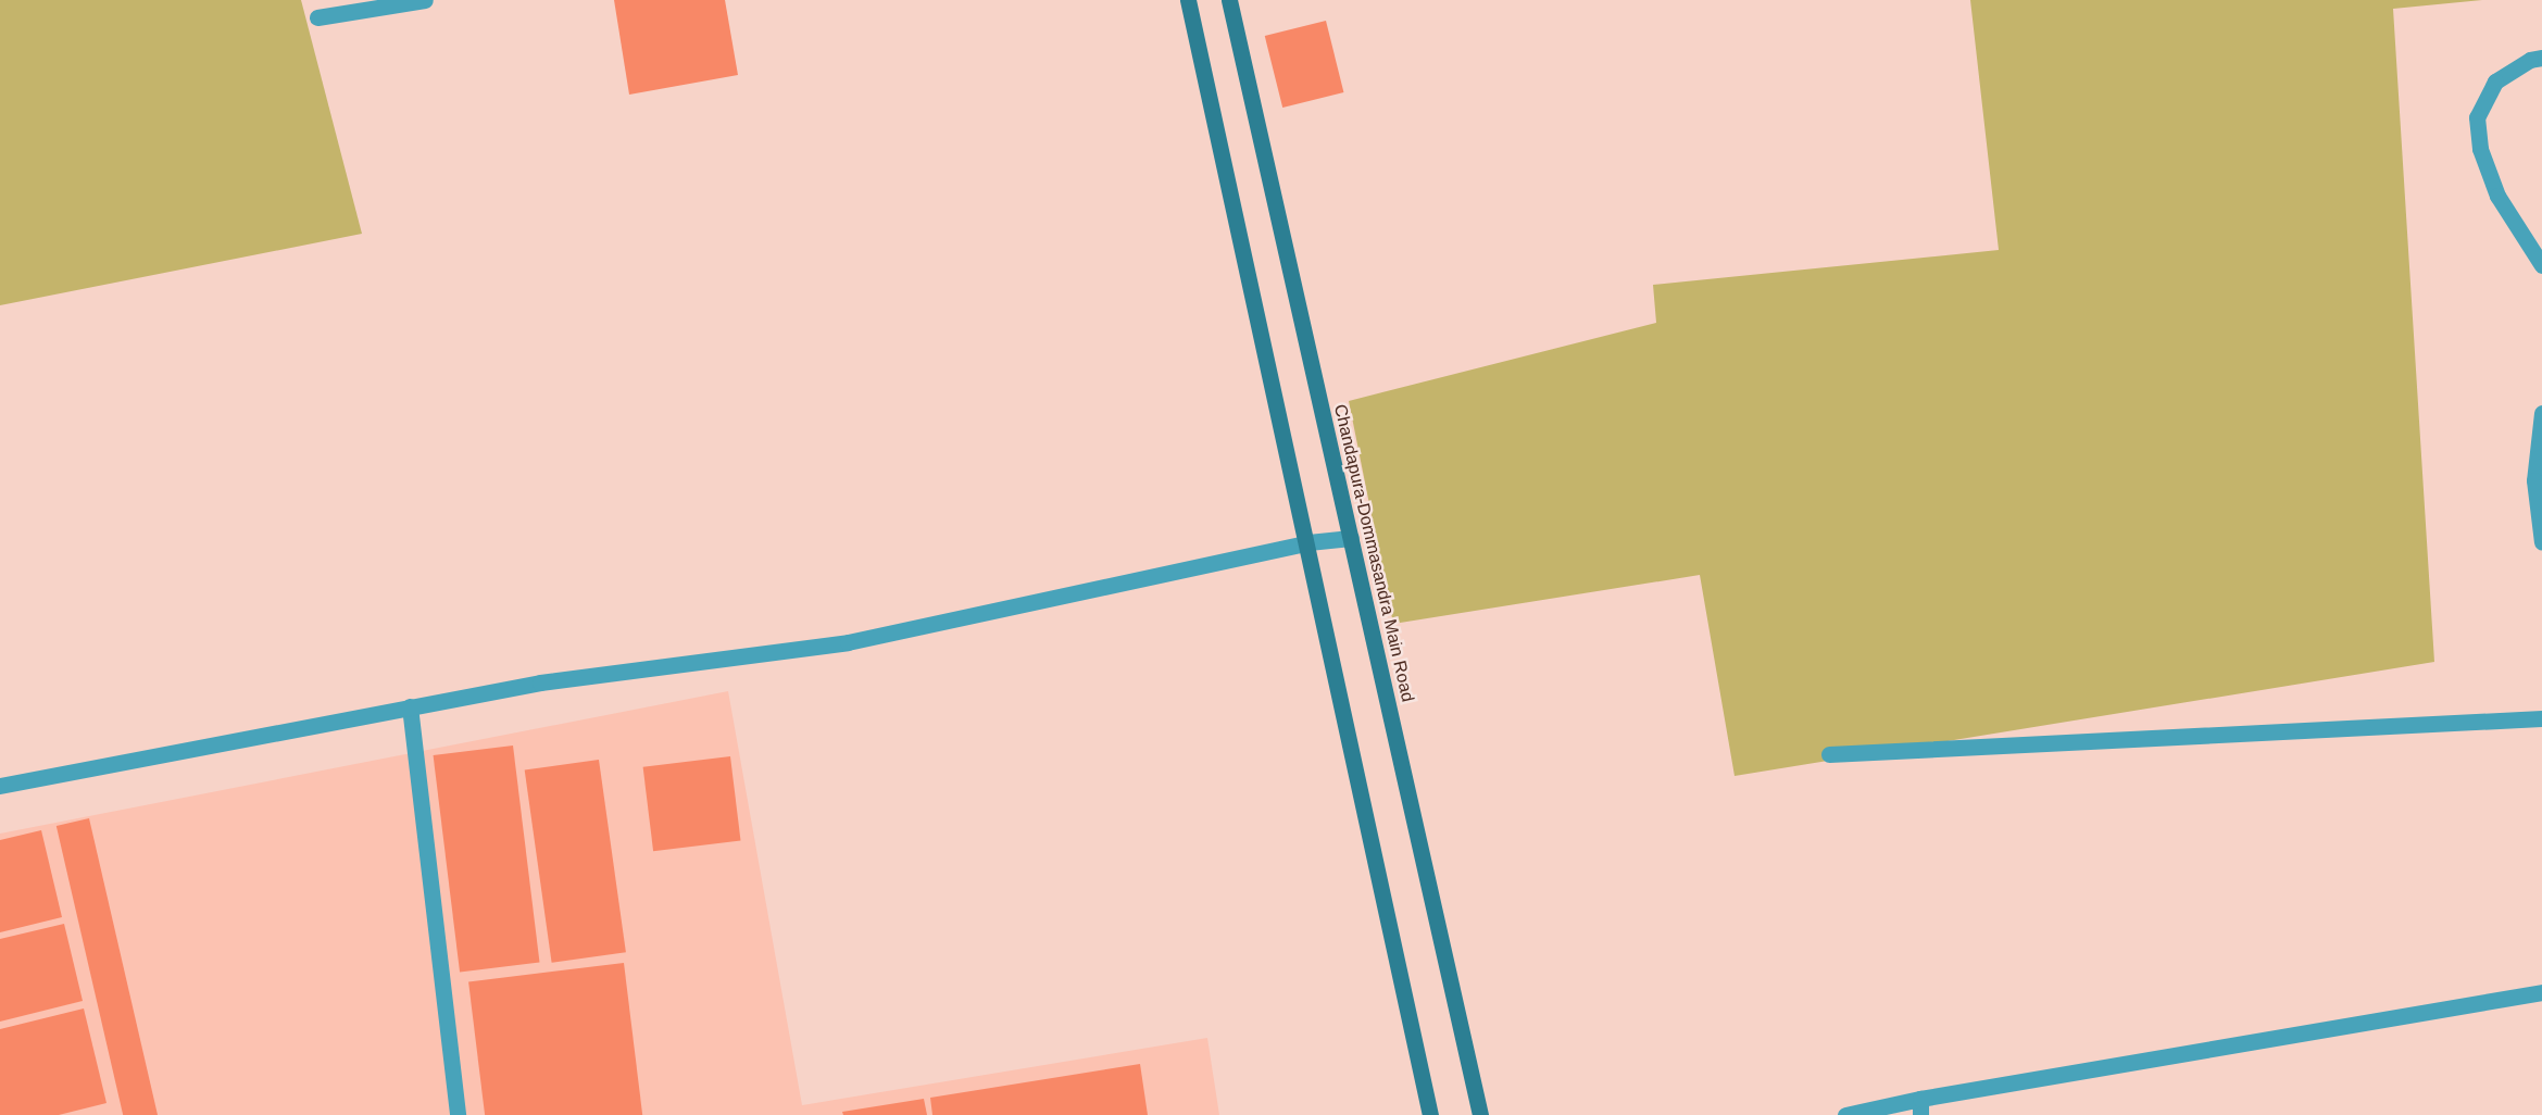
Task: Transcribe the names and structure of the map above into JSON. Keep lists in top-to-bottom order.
{
  "streets": {
    "main road": ["Chandapura-Dommasandra Main Road"]
  }
}
